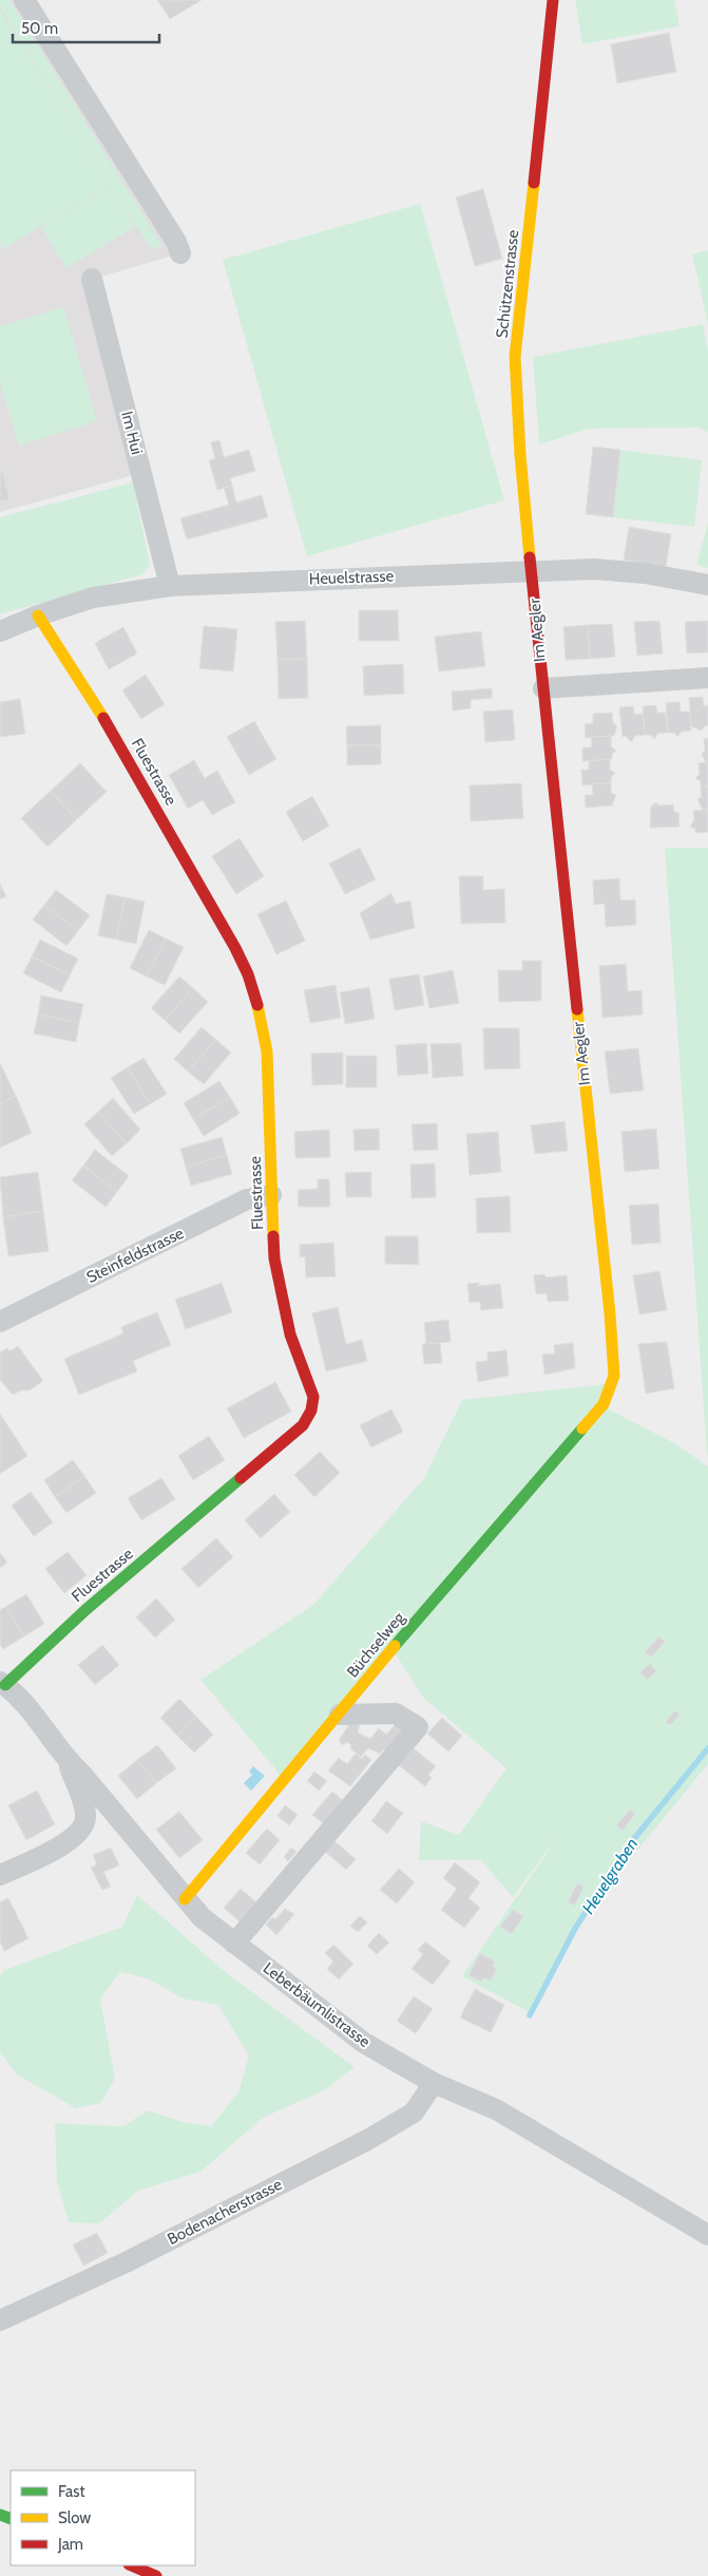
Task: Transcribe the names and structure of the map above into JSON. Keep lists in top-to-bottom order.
{
  "streets": {
    "street": [
      "Schützenstrasse",
      "Im Hui",
      "Heuelstrasse",
      "Im Aegler",
      "Fluestrasse",
      "Steinfeldstrasse",
      "Büchselweg",
      "Leberbäumlistrasse",
      "Bodenacherstrasse"
    ]
  },
  "crossings": [
    ["Schützenstrasse", "Heuelstrasse"],
    ["Schützenstrasse", "Im Aegler"],
    ["Im Hui", "Heuelstrasse"],
    ["Heuelstrasse", "Im Aegler"],
    ["Heuelstrasse", "Fluestrasse"],
    ["Im Aegler", "Büchselweg"],
    ["Fluestrasse", "Steinfeldstrasse"],
    ["Fluestrasse", "Leberbäumlistrasse"],
    ["Büchselweg", "Leberbäumlistrasse"],
    ["Leberbäumlistrasse", "Bodenacherstrasse"]
  ],
  "water": ["Heuelgraben"],
  "legend": ["Fast", "Slow", "Jam"],
  "scale_bar": "50 m"
}
